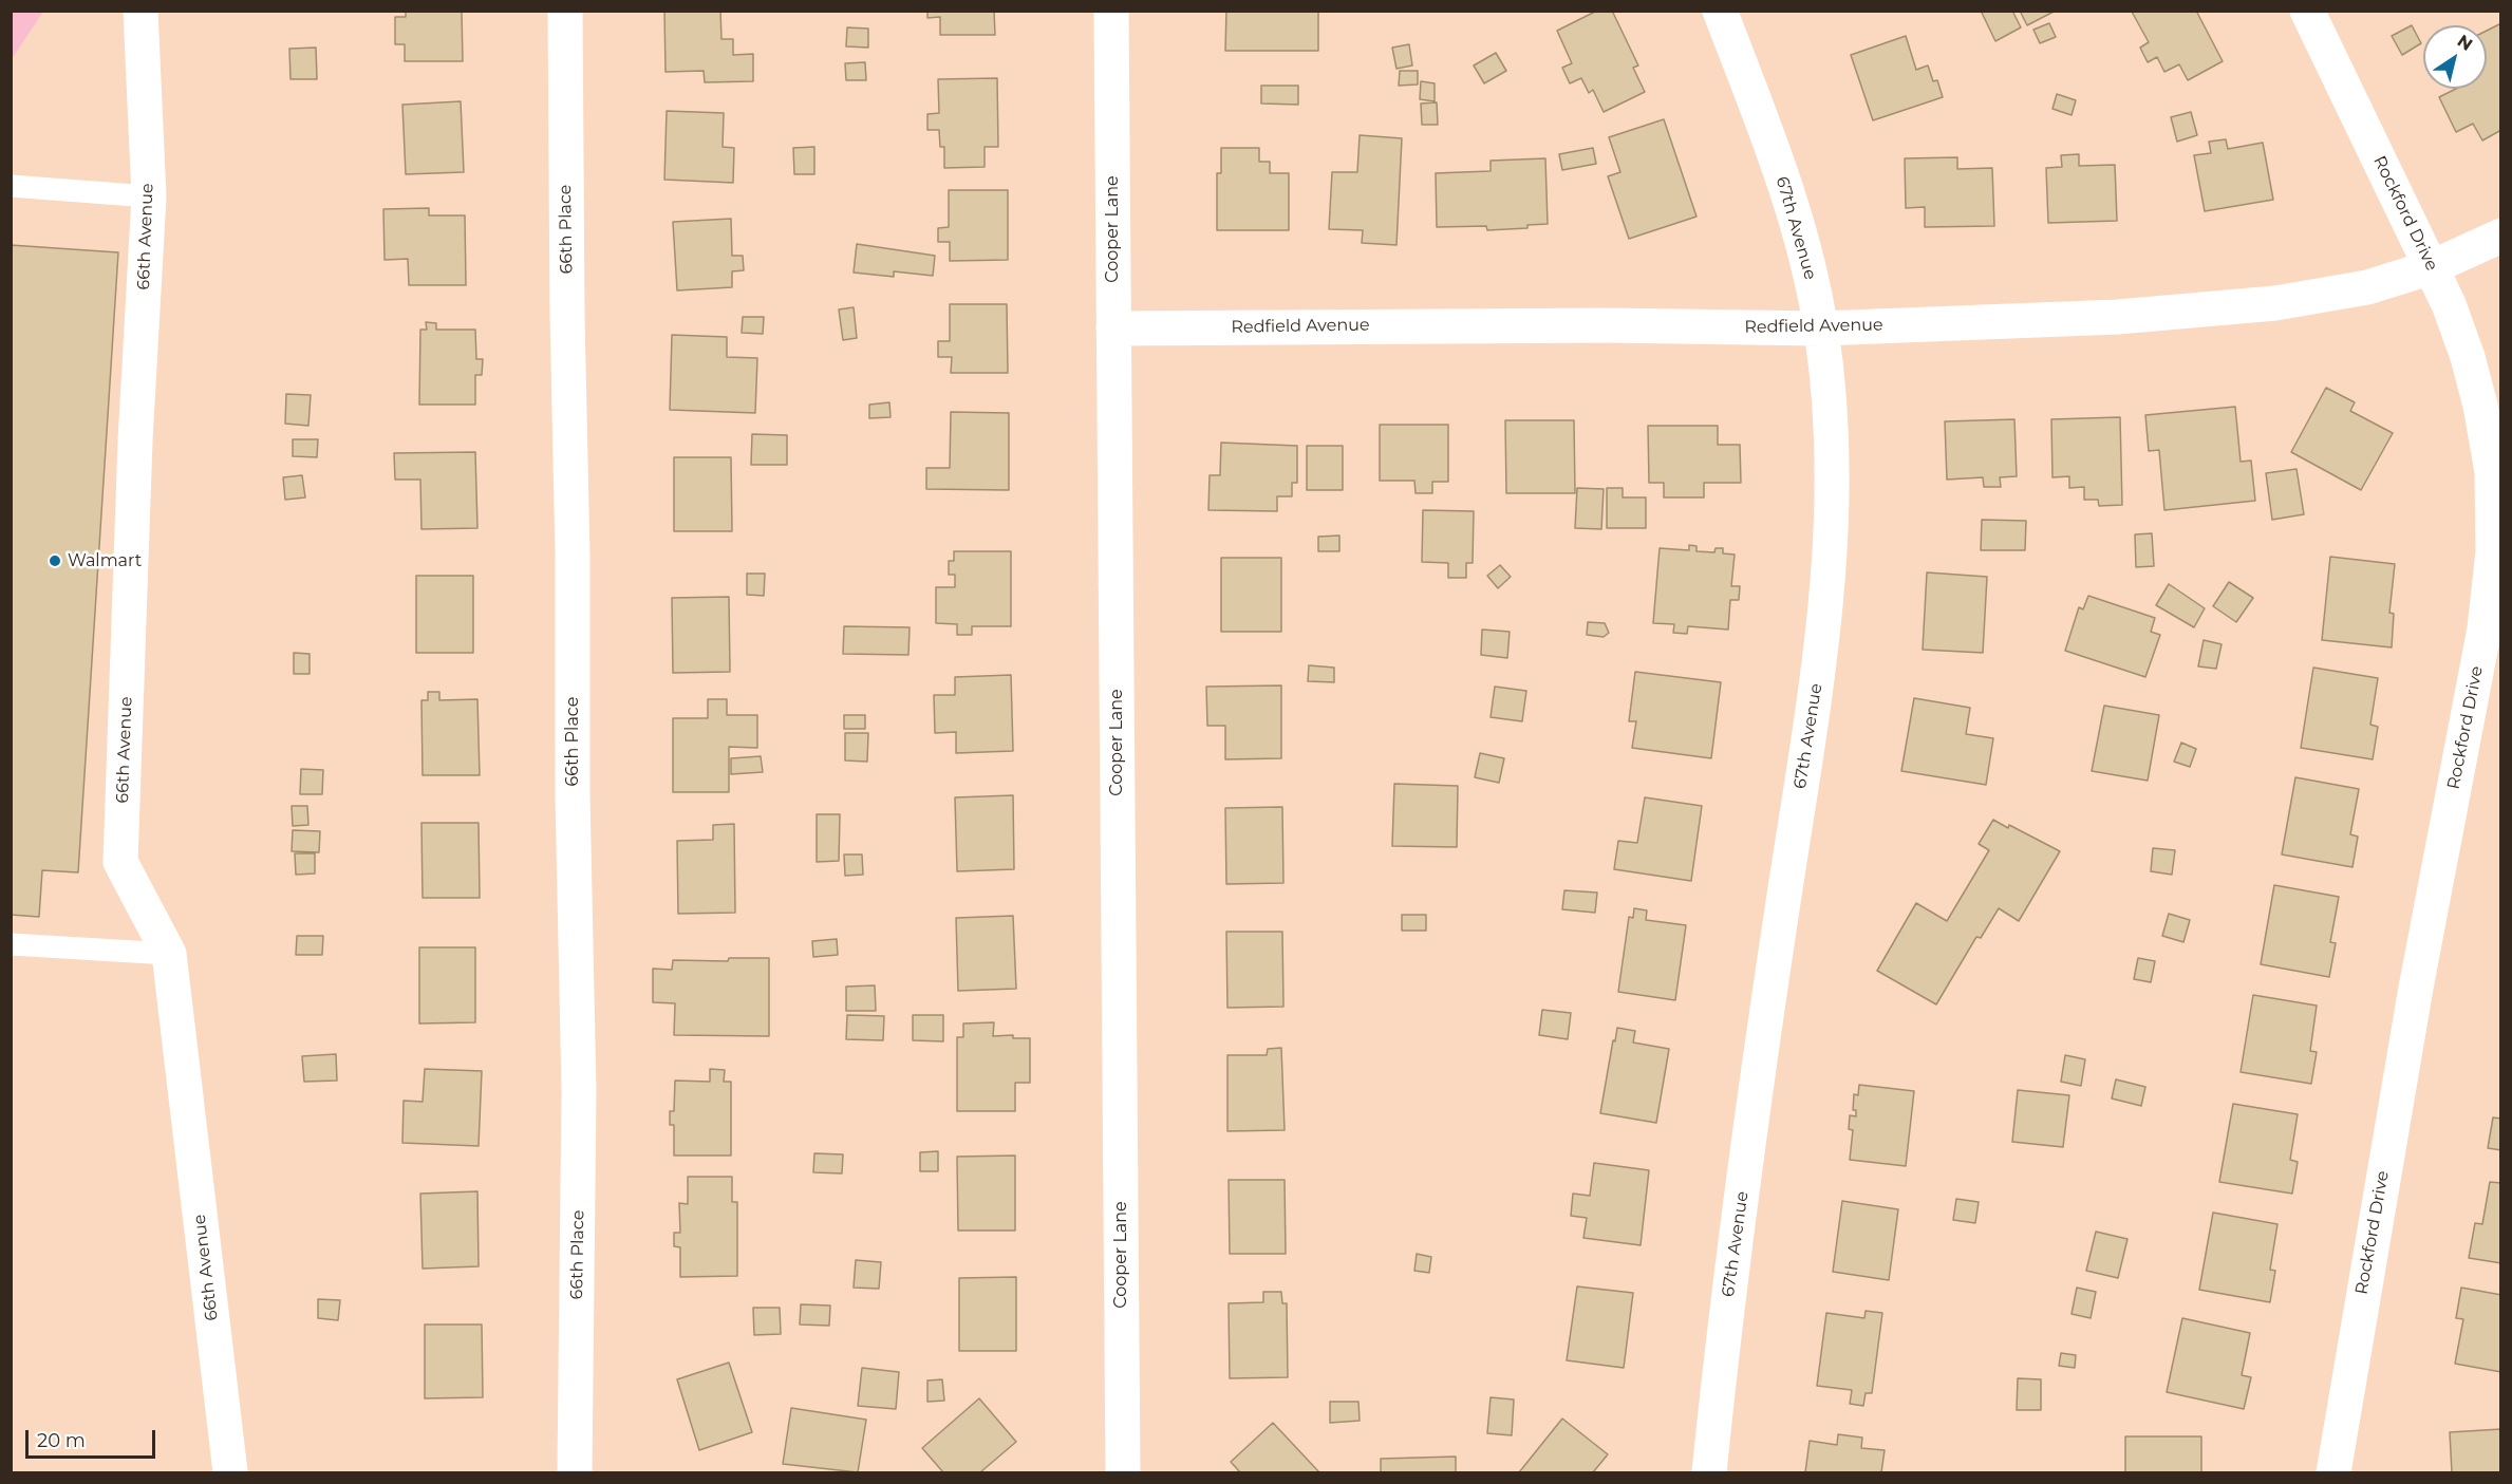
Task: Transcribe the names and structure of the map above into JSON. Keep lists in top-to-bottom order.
{
  "streets": {
    "street": [
      "Rockford Drive",
      "67th Avenue",
      "66th Place",
      "Cooper Lane",
      "66th Avenue",
      "Redfield Avenue"
    ]
  },
  "crossings": [
    ["Rockford Drive", "Redfield Avenue"],
    ["67th Avenue", "Redfield Avenue"],
    ["Cooper Lane", "Redfield Avenue"]
  ],
  "places": ["Walmart"],
  "scale_bar": "20 m",
  "north": "top right"
}
